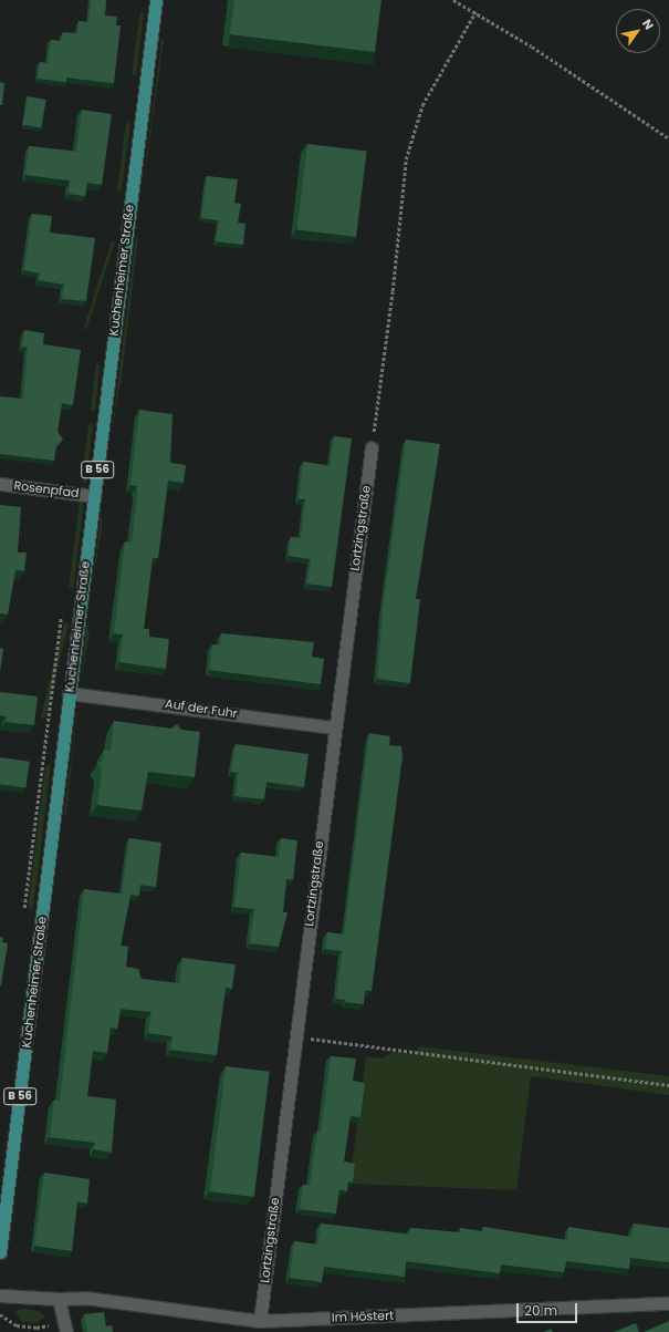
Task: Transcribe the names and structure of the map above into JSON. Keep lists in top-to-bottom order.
{
  "streets": {
    "main road": ["Kuchenheimer Straße", "B 56"],
    "street": [
      "Rosenpfad",
      "Lortzingstraße",
      "Auf der Fuhr",
      "Im Höstert"
    ]
  },
  "crossings": [
    ["Kuchenheimer Straße", "Rosenpfad"],
    ["Kuchenheimer Straße", "Auf der Fuhr"],
    ["Lortzingstraße", "Auf der Fuhr"],
    ["Lortzingstraße", "Im Höstert"]
  ],
  "scale_bar": "20 m",
  "north": "top right"
}
